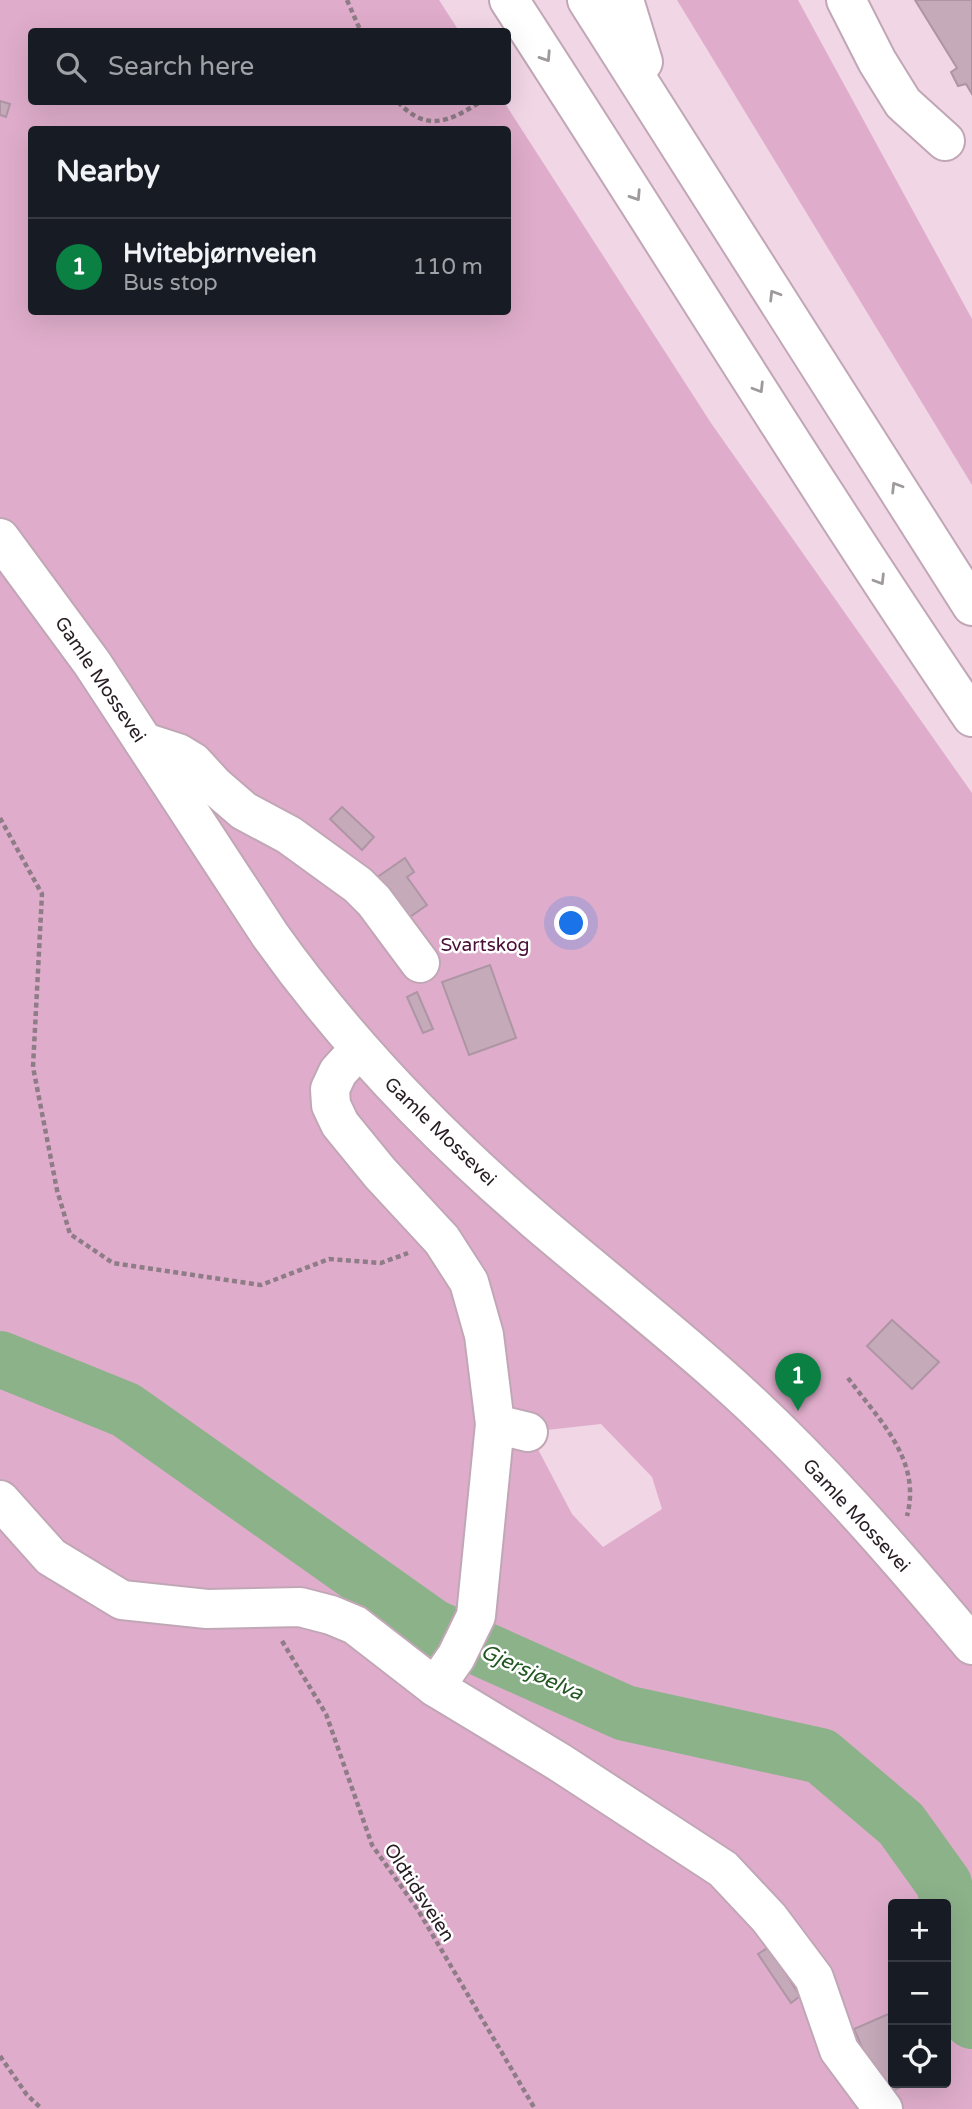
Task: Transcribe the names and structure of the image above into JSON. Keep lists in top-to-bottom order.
{
  "streets": {
    "main road": ["Gamle Mossevei"],
    "path": ["Oldtidsveien"]
  },
  "water": ["Gjersjøelva"],
  "parks": ["Svartskog"],
  "page": {
    "search": "Search here",
    "heading": "Nearby",
    "list": [
      {
        "mark": "1",
        "name": "Hvitebjørnveien",
        "note": "Bus stop",
        "value": "110 m"
      }
    ],
    "pins": "1",
    "map_buttons": ["+", "−"]
  }
}
